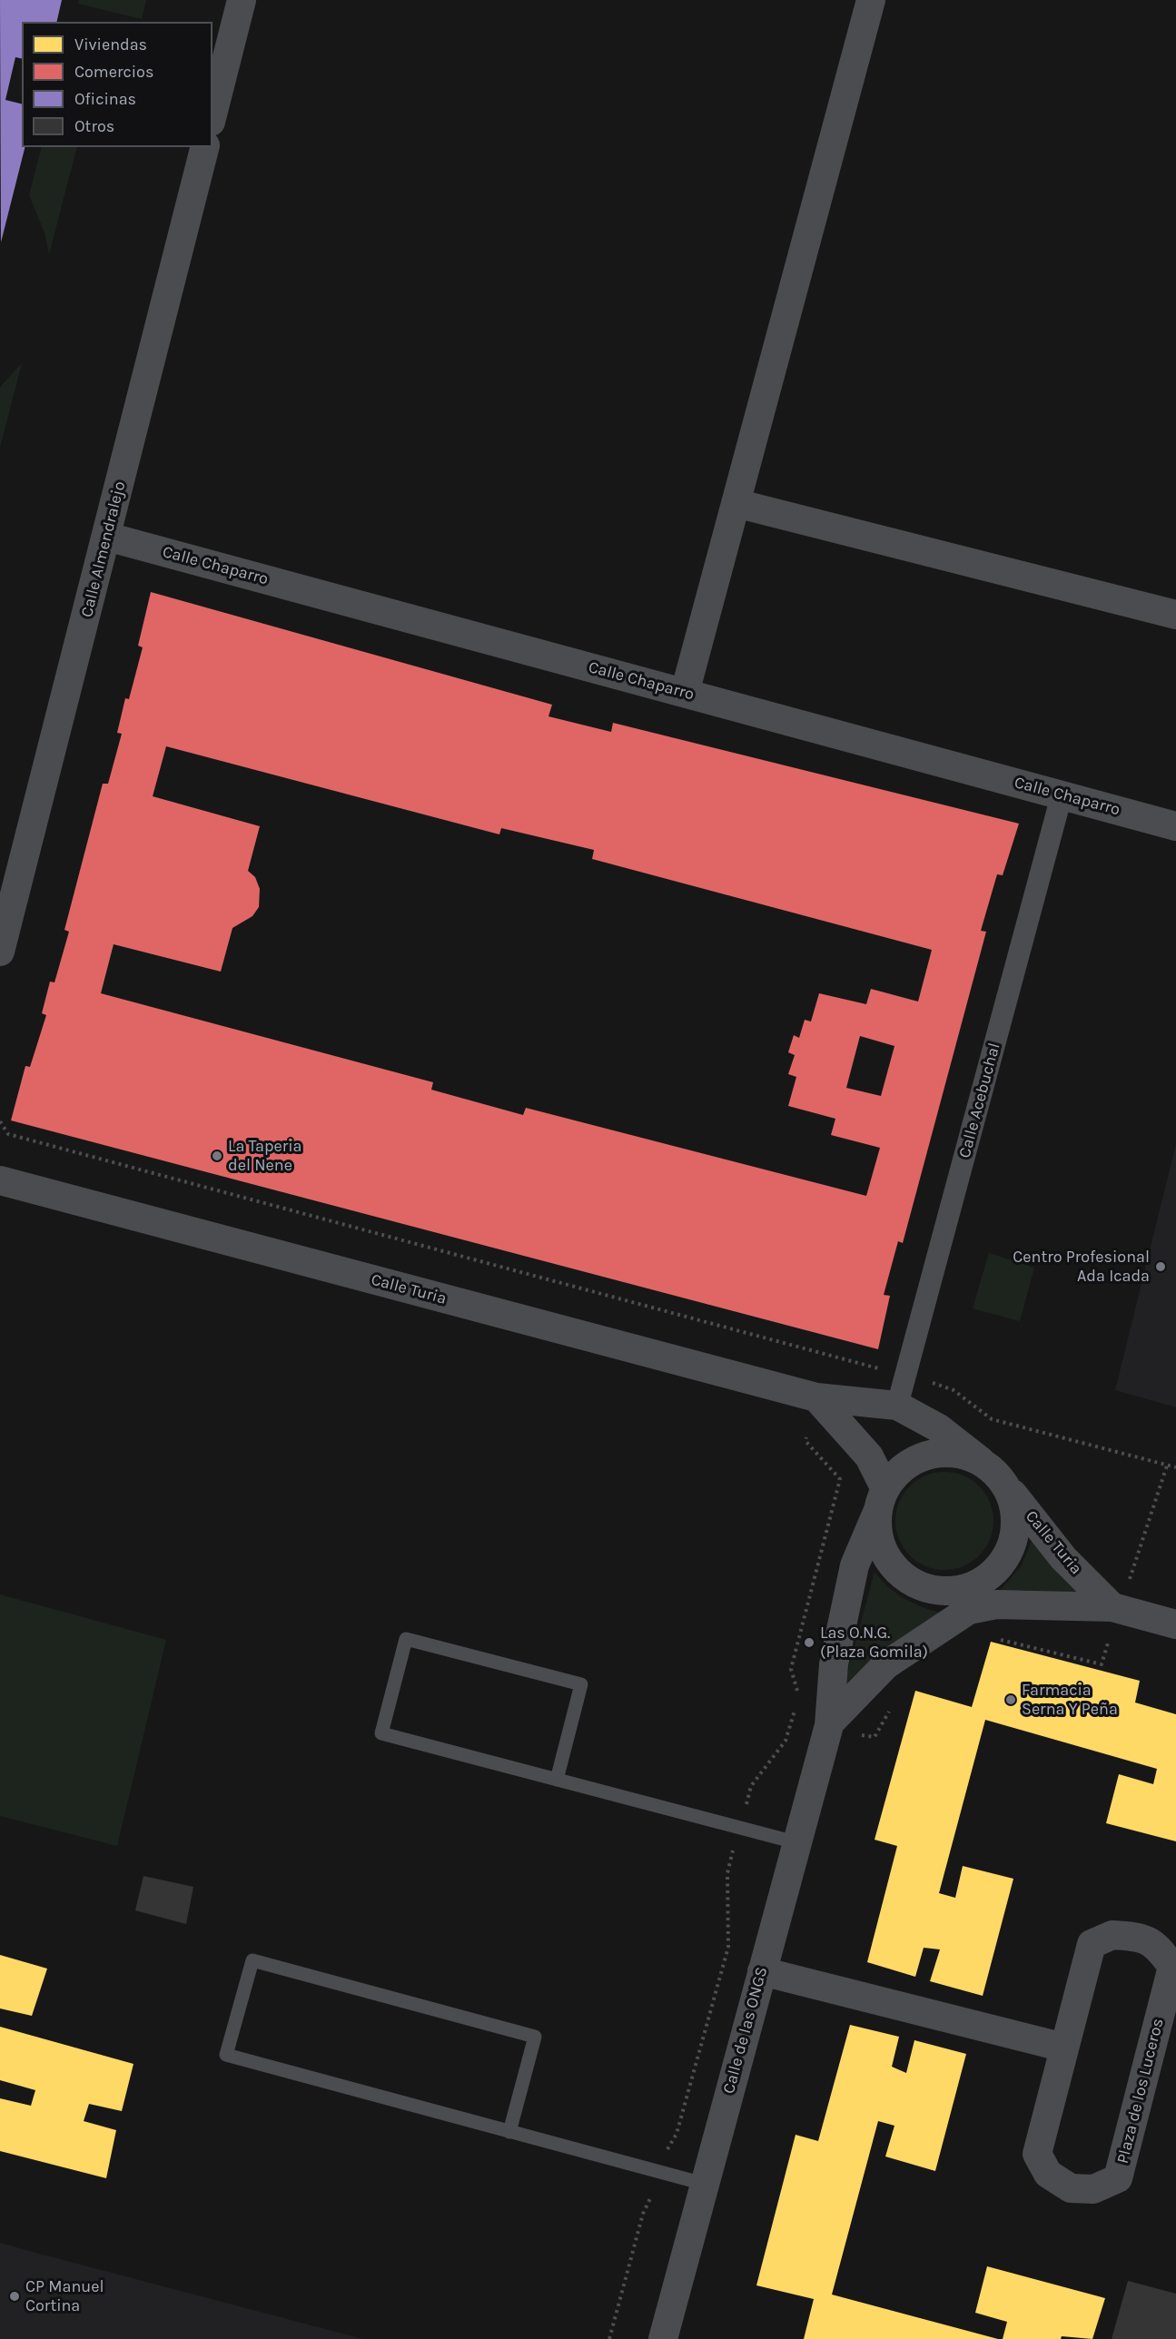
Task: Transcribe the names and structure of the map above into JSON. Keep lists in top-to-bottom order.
{
  "streets": {
    "street": [
      "Calle Almendralejo",
      "Calle Chaparro",
      "Calle Acebuchal",
      "Calle Turia",
      "Calle de las ONGS",
      "Plaza de los Luceros"
    ]
  },
  "crossings": [
    ["Calle Almendralejo", "Calle Chaparro"],
    ["Calle Chaparro", "Calle Acebuchal"],
    ["Calle Acebuchal", "Calle Turia"],
    ["Calle Turia", "Calle de las ONGS"]
  ],
  "places": [
    "La Taperia del Nene",
    "Centro Profesional Ada Icada",
    "Las O.N.G. (Plaza Gomila)",
    "Farmacia Serna Y Peña",
    "CP Manuel Cortina"
  ],
  "legend": [
    "Viviendas",
    "Comercios",
    "Oficinas",
    "Otros"
  ]
}
